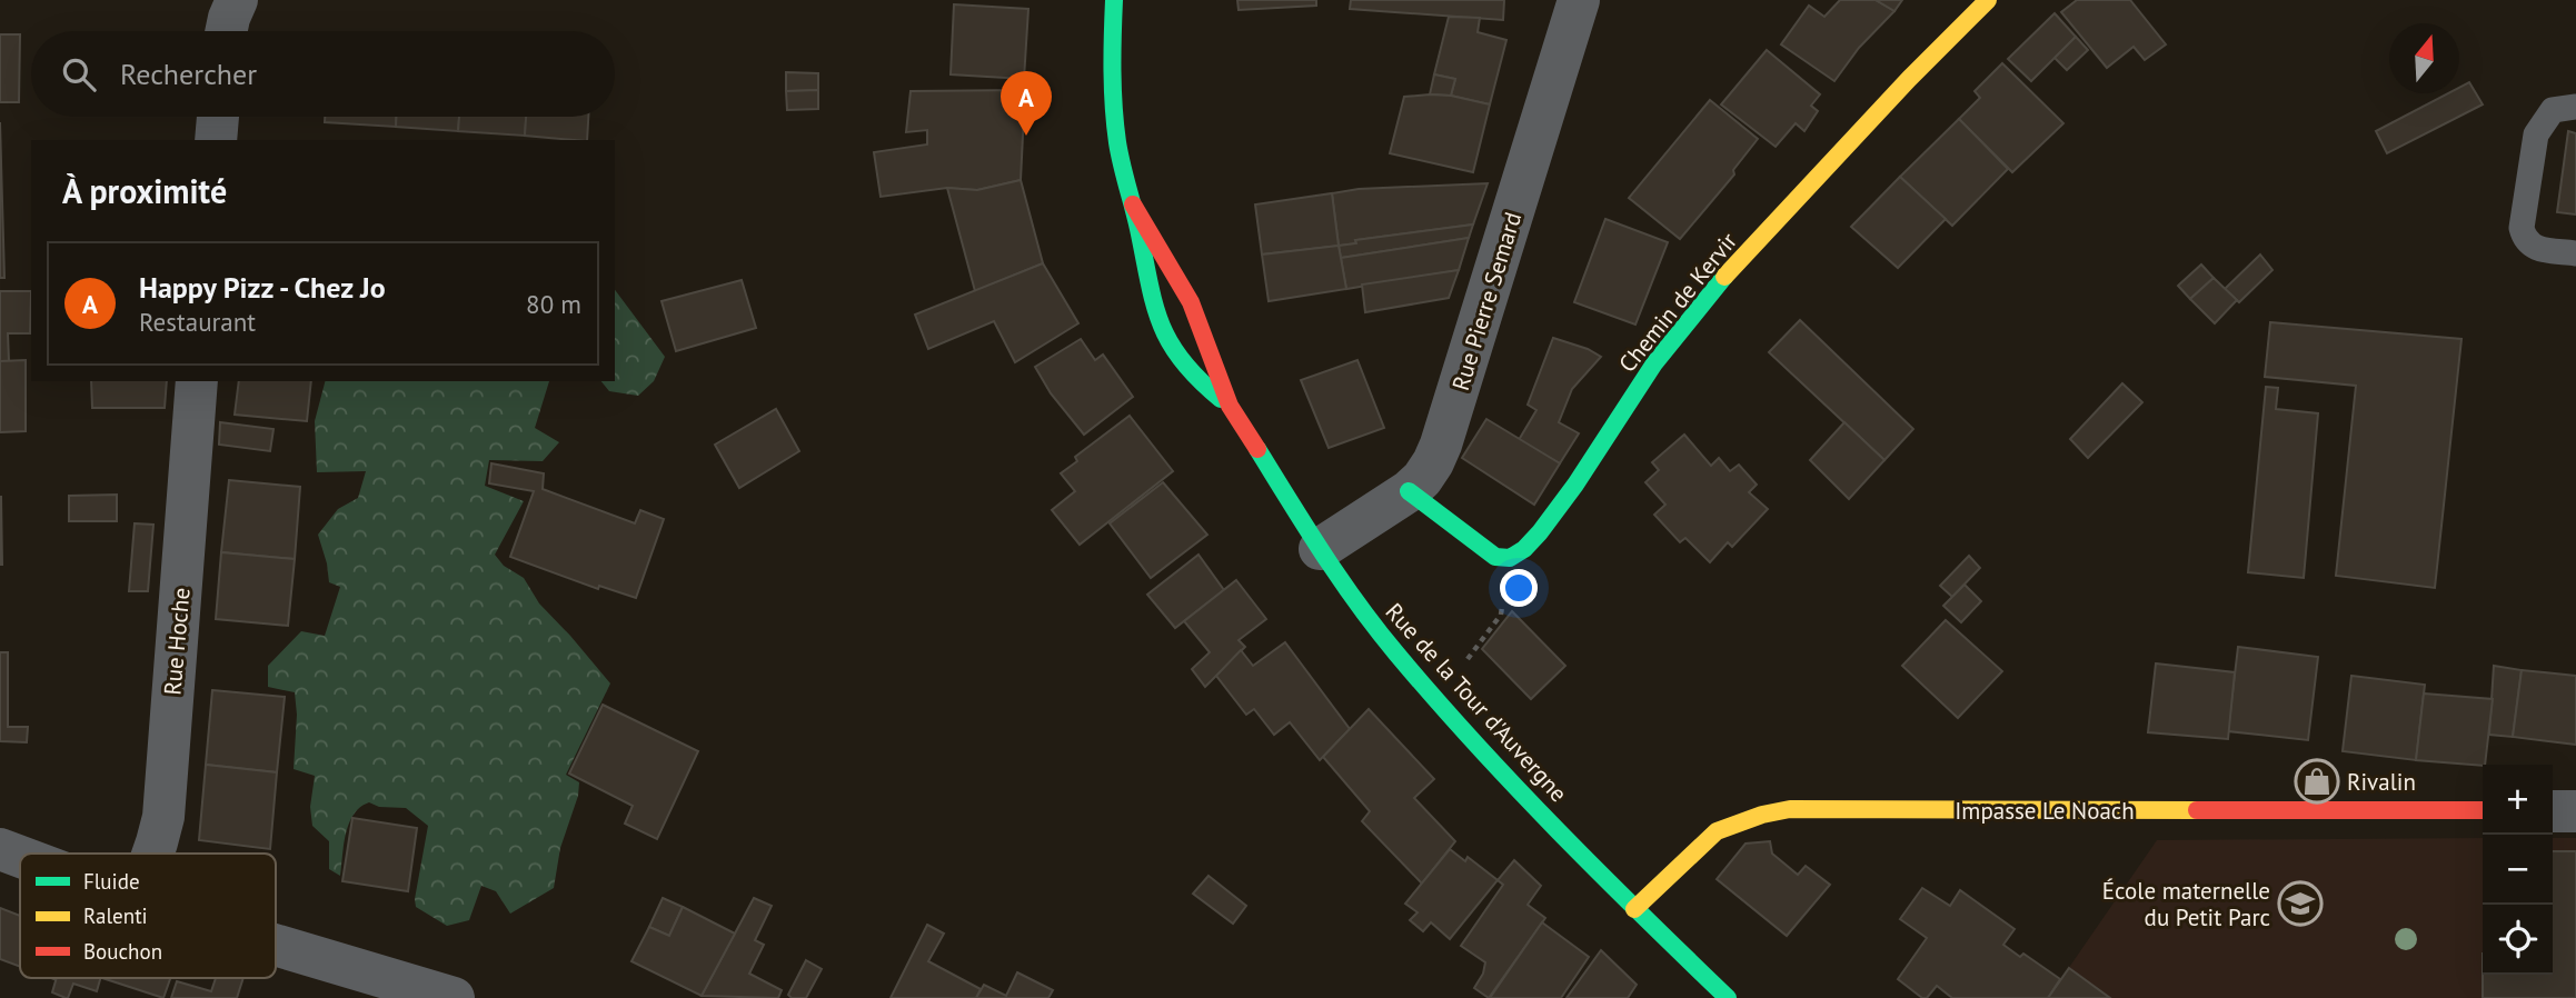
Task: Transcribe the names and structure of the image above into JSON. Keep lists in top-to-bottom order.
{
  "streets": {
    "street": [
      "Rue Pierre Semard",
      "Chemin de Kervir",
      "Rue Hoche",
      "Rue de la Tour d'Auvergne",
      "Impasse Le Noach"
    ]
  },
  "crossings": [
    ["Rue Pierre Semard", "Rue de la Tour d'Auvergne"],
    ["Rue de la Tour d'Auvergne", "Impasse Le Noach"]
  ],
  "places": {
    "shop": ["Rivalin"],
    "school or university": ["École maternelle du Petit Parc"]
  },
  "legend": ["Fluide", "Ralenti", "Bouchon"],
  "north": "top",
  "page": {
    "search": "Rechercher",
    "pins": "A",
    "heading": "À proximité",
    "list": [
      {
        "mark": "A",
        "name": "Happy Pizz - Chez Jo",
        "note": "Restaurant",
        "value": "80 m"
      }
    ],
    "map_buttons": ["+", "−"]
  }
}
